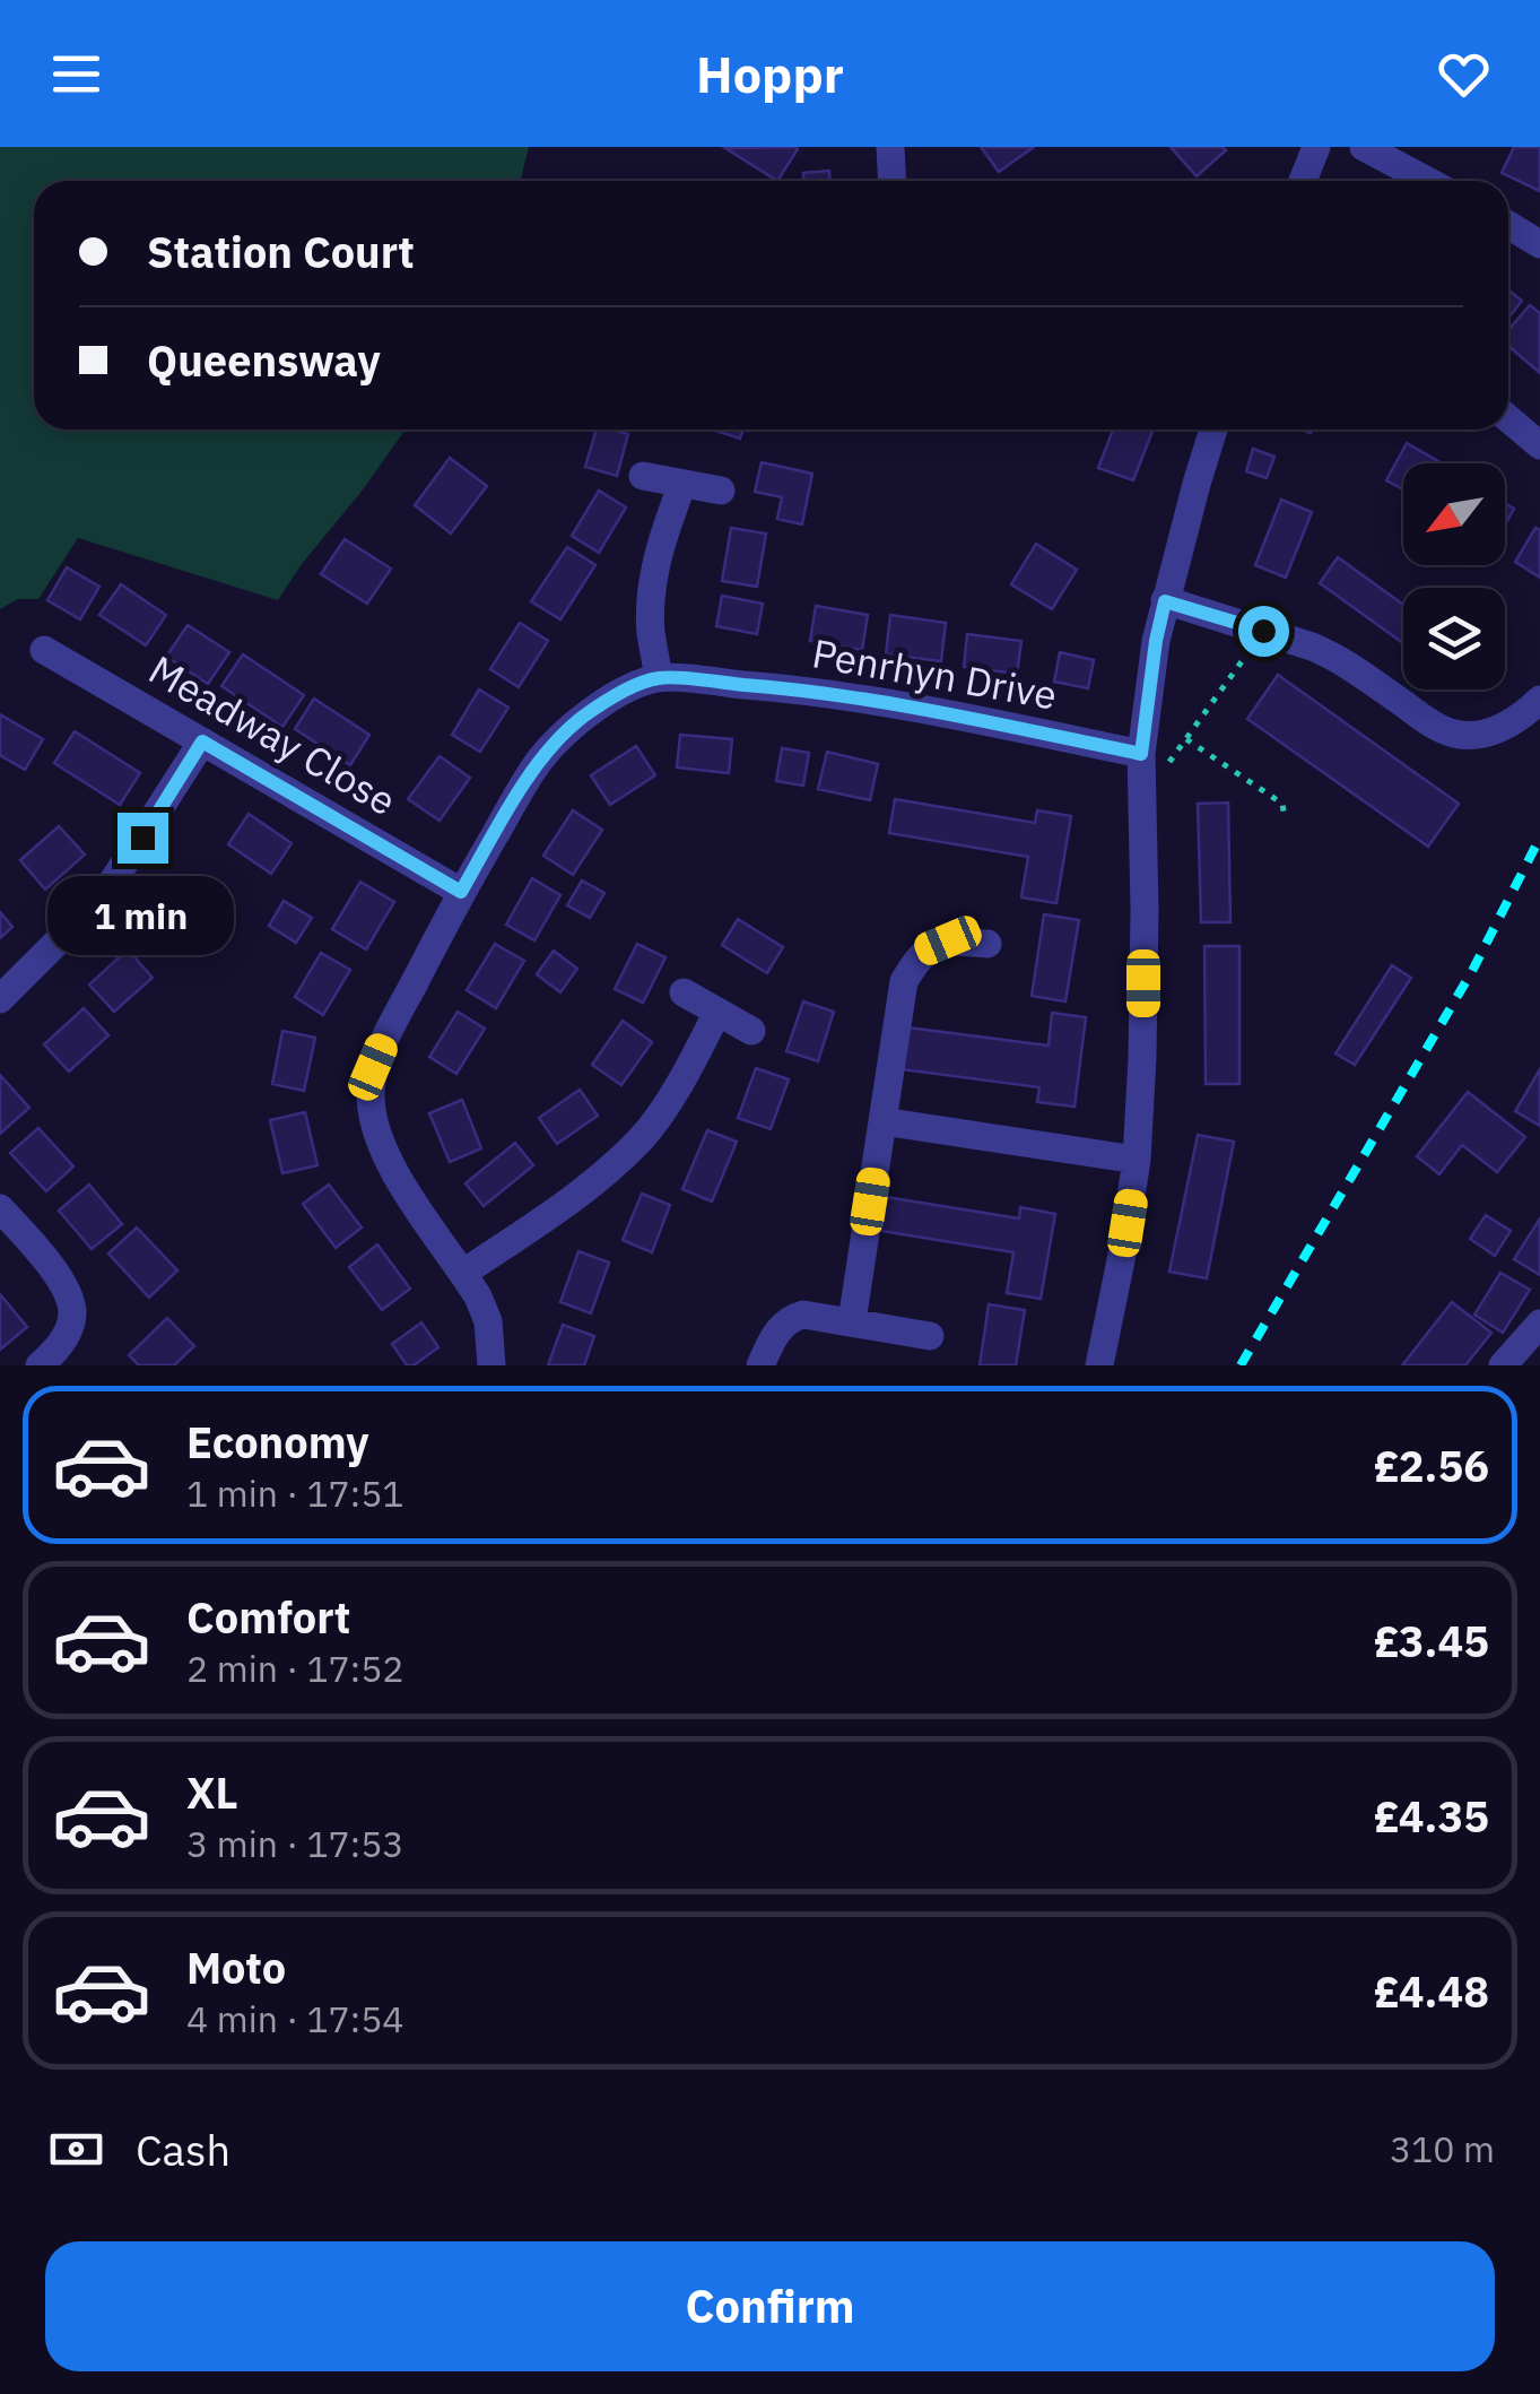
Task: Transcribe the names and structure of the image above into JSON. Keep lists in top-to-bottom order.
{
  "streets": {
    "street": ["Penrhyn Drive", "Meadway Close"]
  },
  "crossings": [
    ["Penrhyn Drive", "Meadway Close"]
  ],
  "north": "bottom left",
  "page": {
    "header": "Hoppr",
    "banner": ["Station Court", "Queensway"],
    "bubble": "1 min",
    "list": [
      {
        "name": "Economy",
        "note": "1 min · 17:51",
        "value": "£2.56"
      },
      {
        "name": "Comfort",
        "note": "2 min · 17:52",
        "value": "£3.45"
      },
      {
        "name": "XL",
        "note": "3 min · 17:53",
        "value": "£4.35"
      },
      {
        "name": "Moto",
        "note": "4 min · 17:54",
        "value": "£4.48"
      }
    ],
    "pay": ["Cash", "310 m"],
    "buttons": "Confirm"
  }
}
